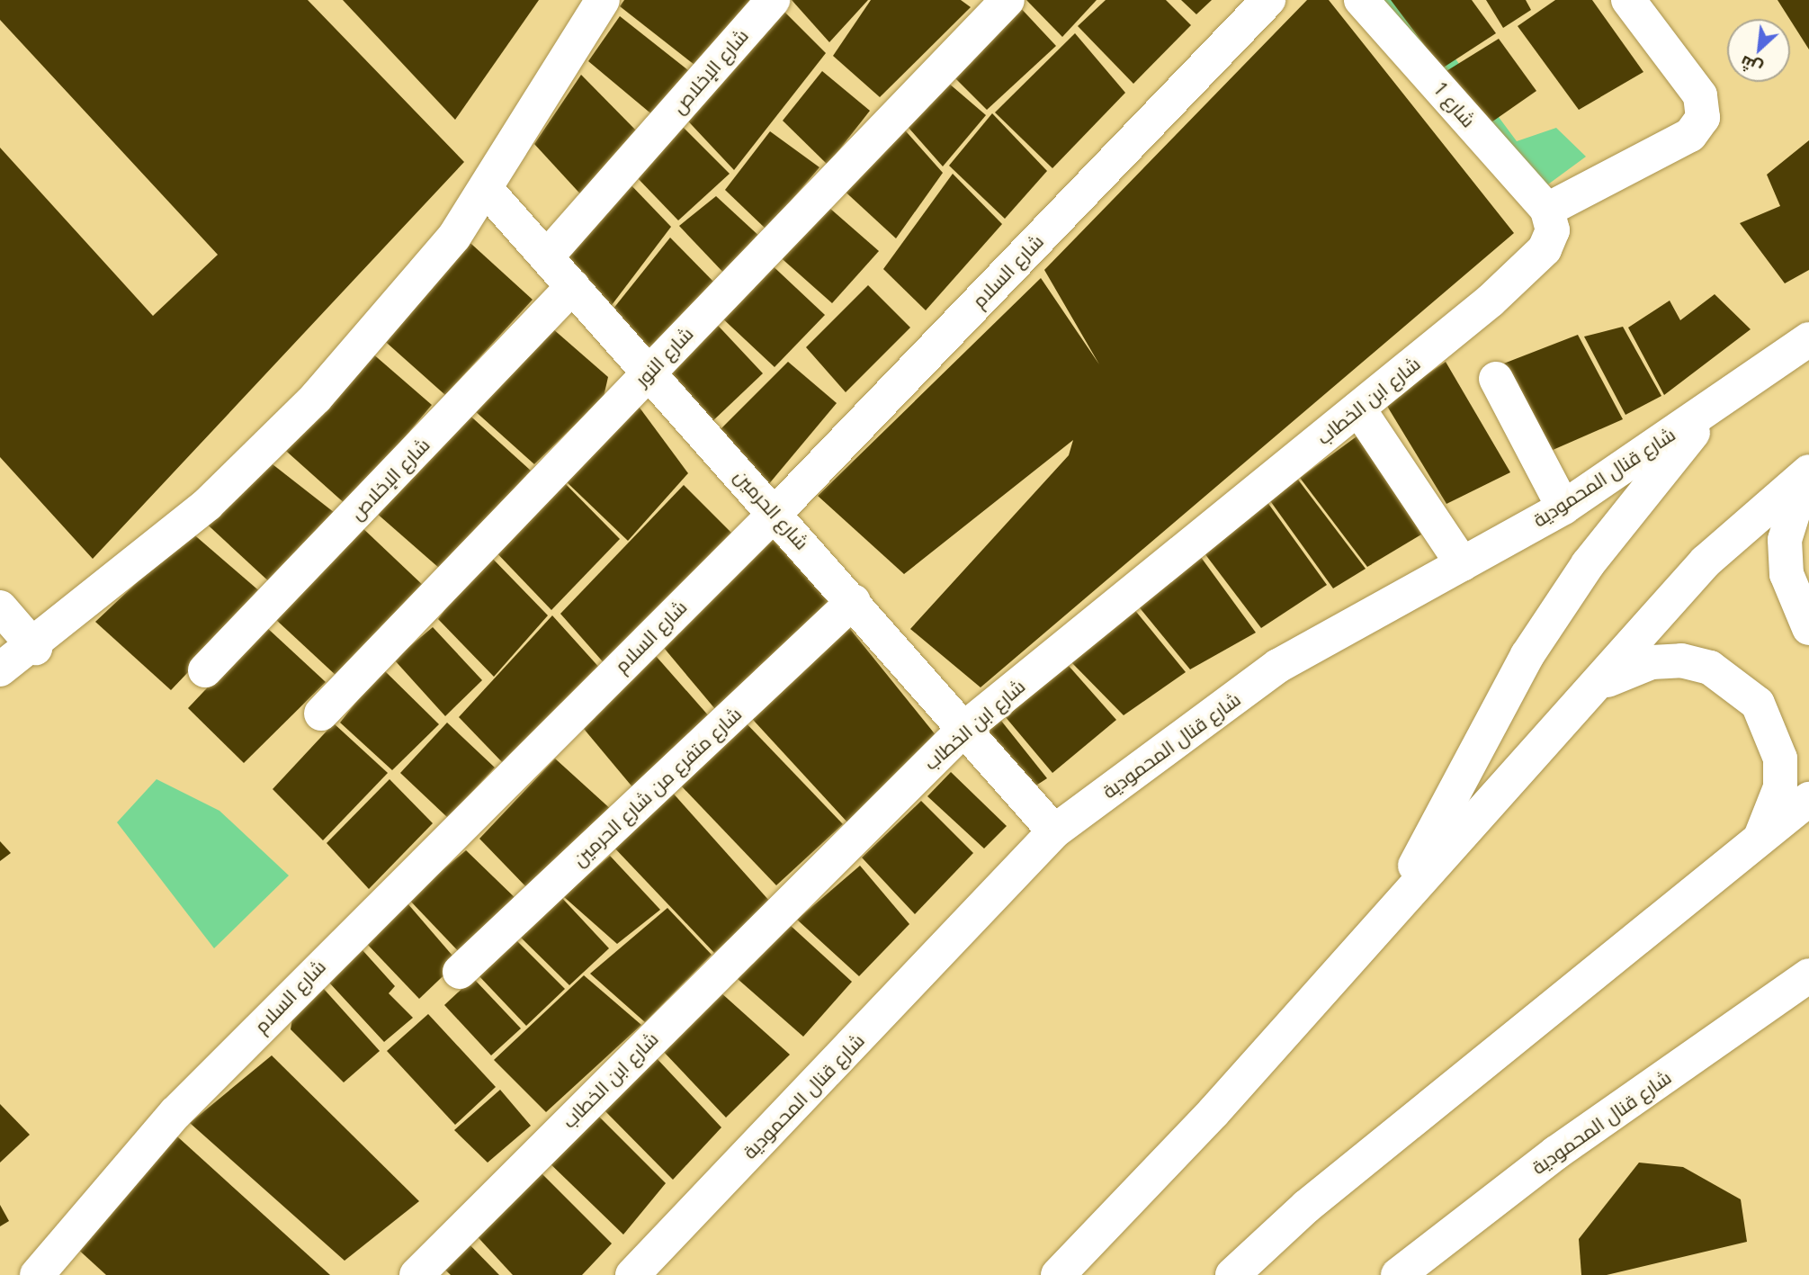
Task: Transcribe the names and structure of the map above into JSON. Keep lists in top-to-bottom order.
{
  "streets": {
    "street": [
      "شارع الإخلاص",
      "شارع 1",
      "شارع السلام",
      "شارع النور",
      "شارع ابن الخطاب",
      "شارع قنال المحمودية",
      "شارع الحرمين",
      "شارع متفرع من شارع الحرمين"
    ]
  },
  "crossings": [
    ["شارع الإخلاص", "شارع الحرمين"],
    ["شارع 1", "شارع ابن الخطاب"],
    ["شارع السلام", "شارع الحرمين"],
    ["شارع النور", "شارع الحرمين"],
    ["شارع ابن الخطاب", "شارع الحرمين"],
    ["شارع قنال المحمودية", "شارع الحرمين"],
    ["شارع الحرمين", "شارع متفرع من شارع الحرمين"]
  ],
  "north": "bottom left"
}
